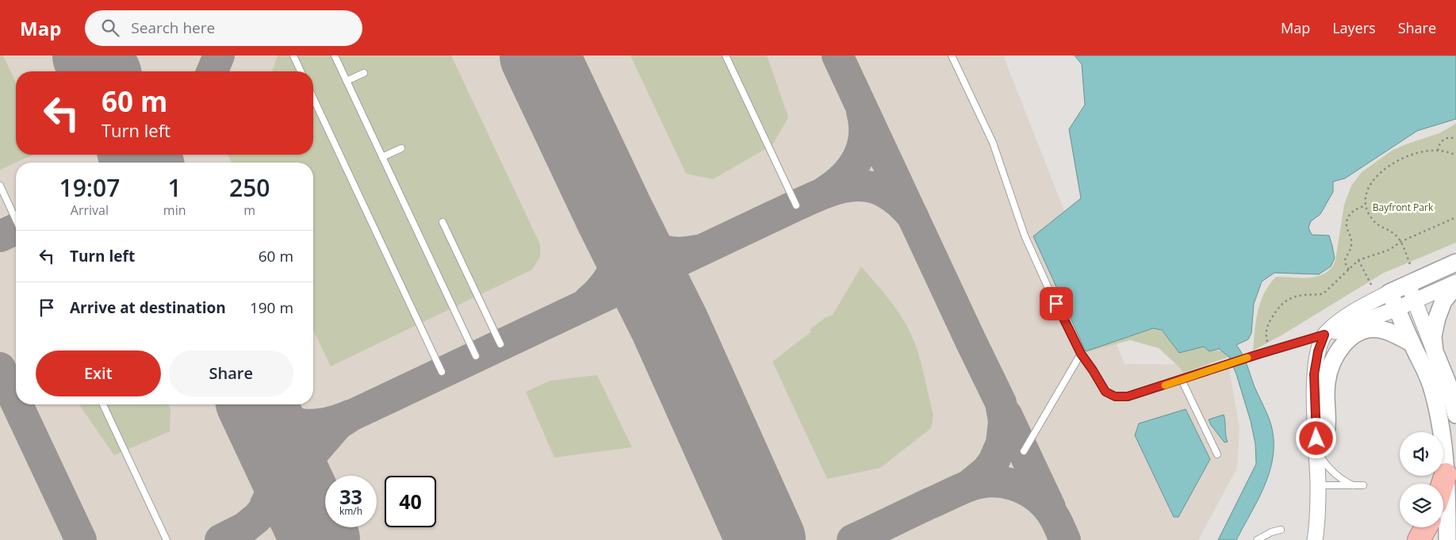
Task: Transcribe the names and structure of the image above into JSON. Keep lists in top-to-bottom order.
{
  "parks": ["Bayfront Park"],
  "page": {
    "header": "Map",
    "search": "Search here",
    "nav": ["Map", "Layers", "Share"],
    "turn": ["60 m", "Turn left"],
    "eta": [
      "19:07",
      "Arrival",
      "1",
      "min",
      "250",
      "m"
    ],
    "list": [
      {
        "name": "Turn left",
        "value": "60 m"
      },
      {
        "name": "Arrive at destination",
        "value": "190 m"
      }
    ],
    "buttons": ["Exit", "Share"],
    "speed": "33 km/h",
    "limit": "40"
  }
}
